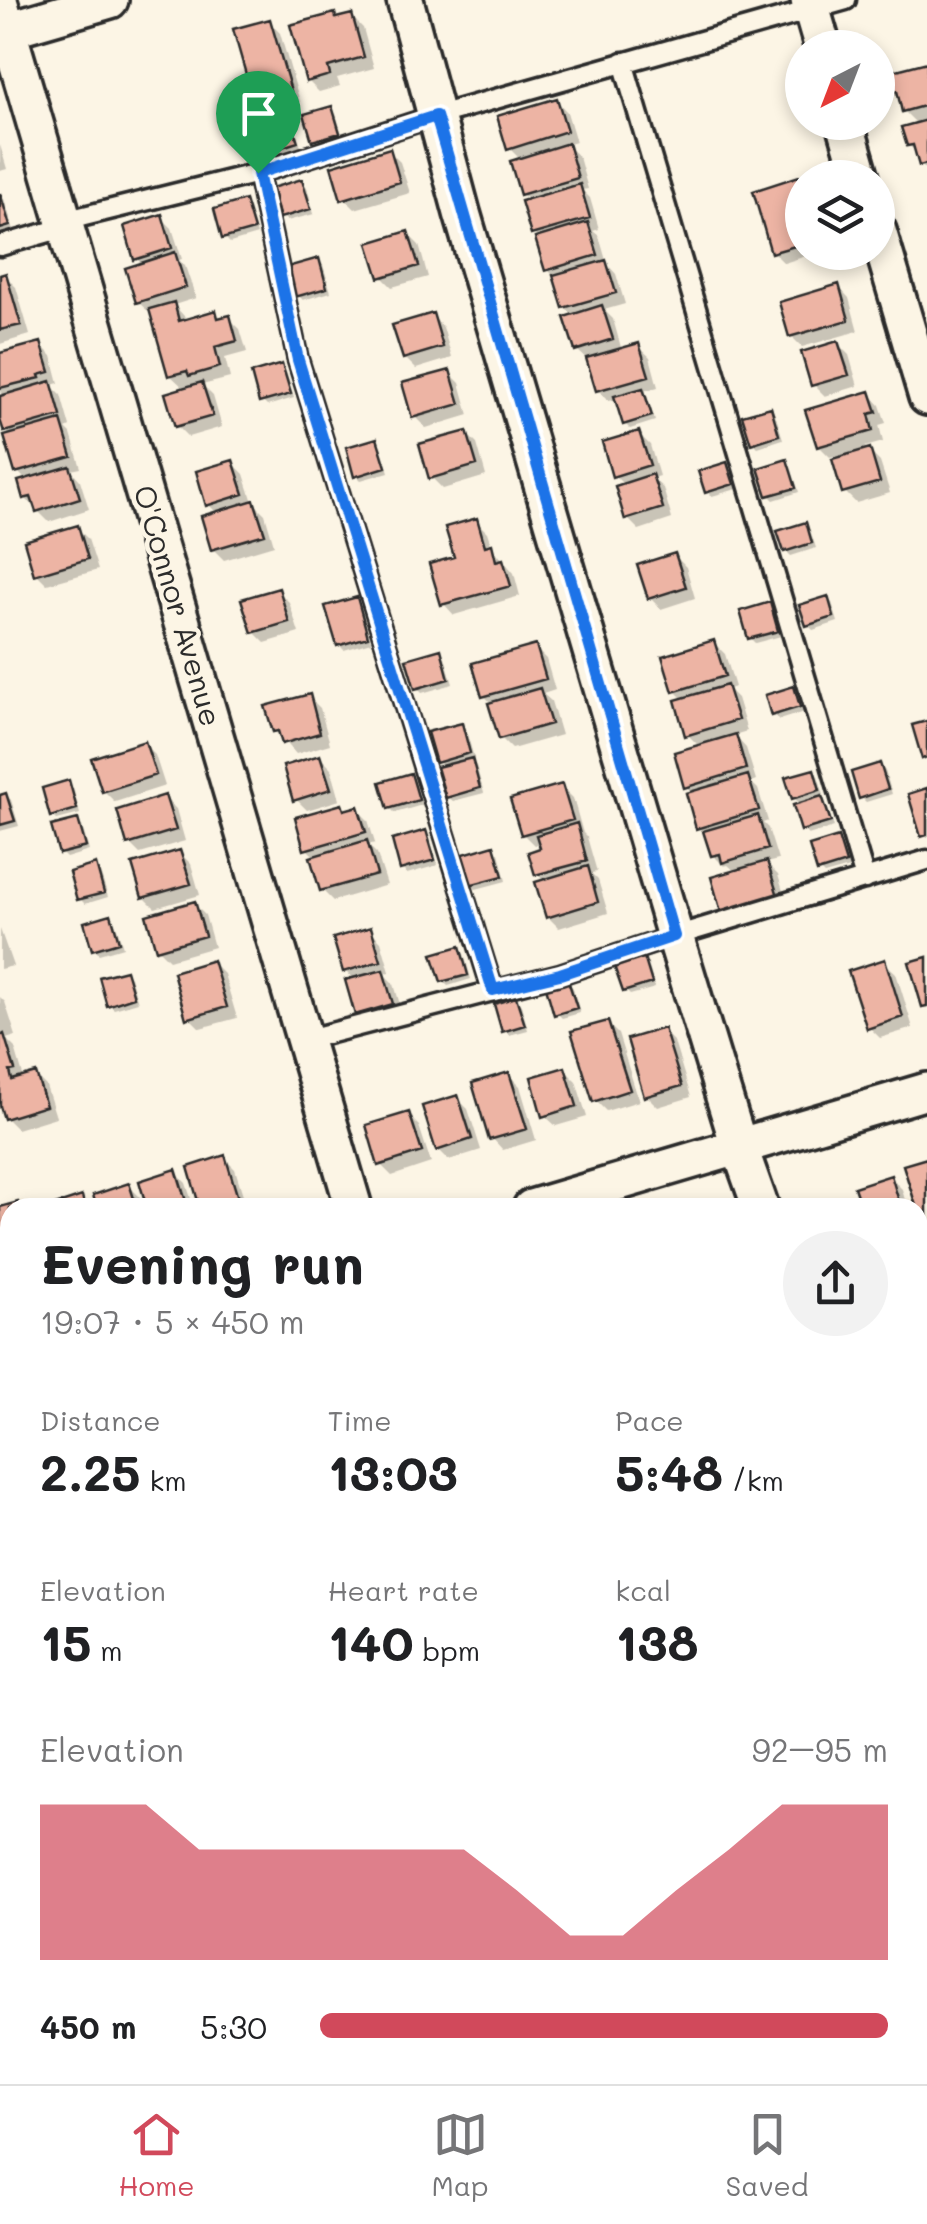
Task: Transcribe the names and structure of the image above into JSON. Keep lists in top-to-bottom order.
{
  "streets": {
    "street": ["O'Connor Avenue"]
  },
  "north": "bottom left",
  "page": {
    "heading": ["Evening run", "19:07 · 5 × 450 m"],
    "stats": [
      ["Distance", "2.25 km"],
      ["Time", "13:03"],
      ["Pace", "5:48 /km"],
      ["Elevation", "15 m"],
      ["Heart rate", "140 bpm"],
      ["kcal", "138"]
    ],
    "chart": ["Elevation", "92–95 m"],
    "list": [
      {
        "name": "450 m",
        "note": "5:30"
      }
    ],
    "tabs": ["Home", "Map", "Saved"]
  }
}
